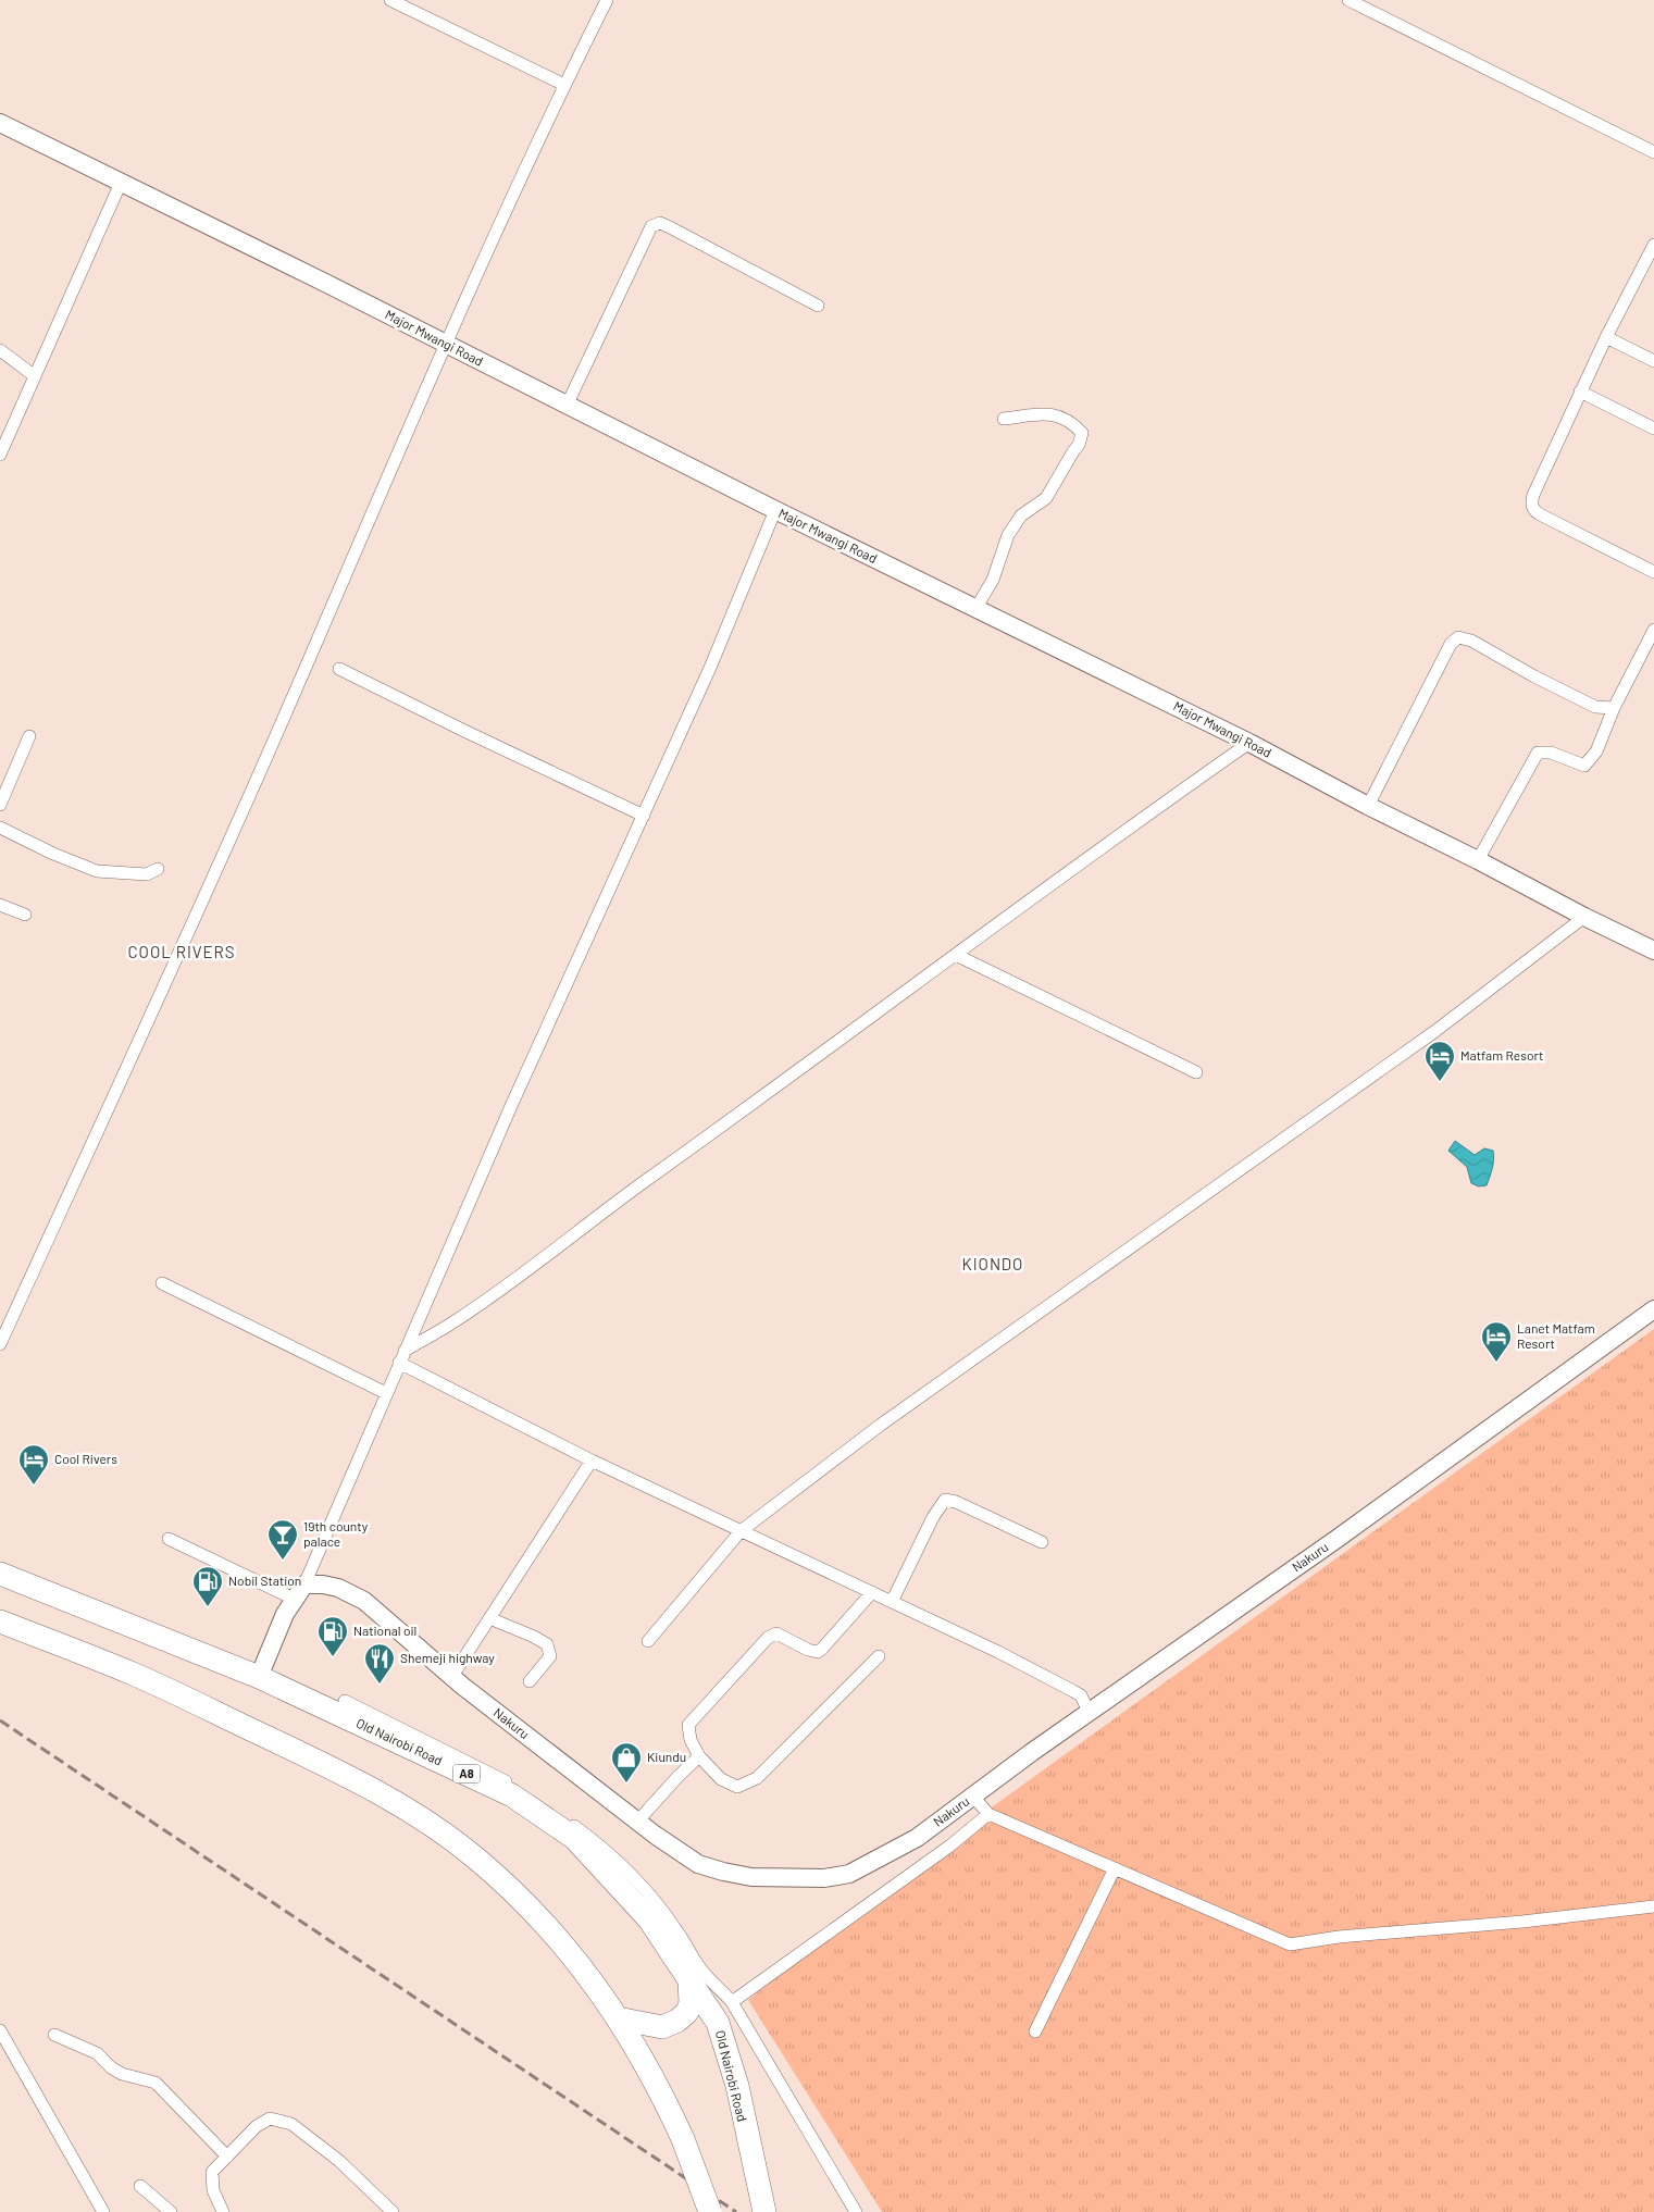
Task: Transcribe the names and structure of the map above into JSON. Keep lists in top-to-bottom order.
{
  "streets": {
    "highway": ["Old Nairobi Road", "A8"],
    "street": ["Major Mwangi Road", "Nakuru"]
  },
  "districts": ["COOL RIVERS", "KIONDO"],
  "places": {
    "hotel": ["Matfam Resort", "Lanet Matfam Resort", "Cool Rivers"],
    "bar": ["19th county palace"],
    "fuel station": ["Nobil Station", "National oil"],
    "restaurant": ["Shemeji highway"],
    "shop": ["Kiundu"]
  }
}
